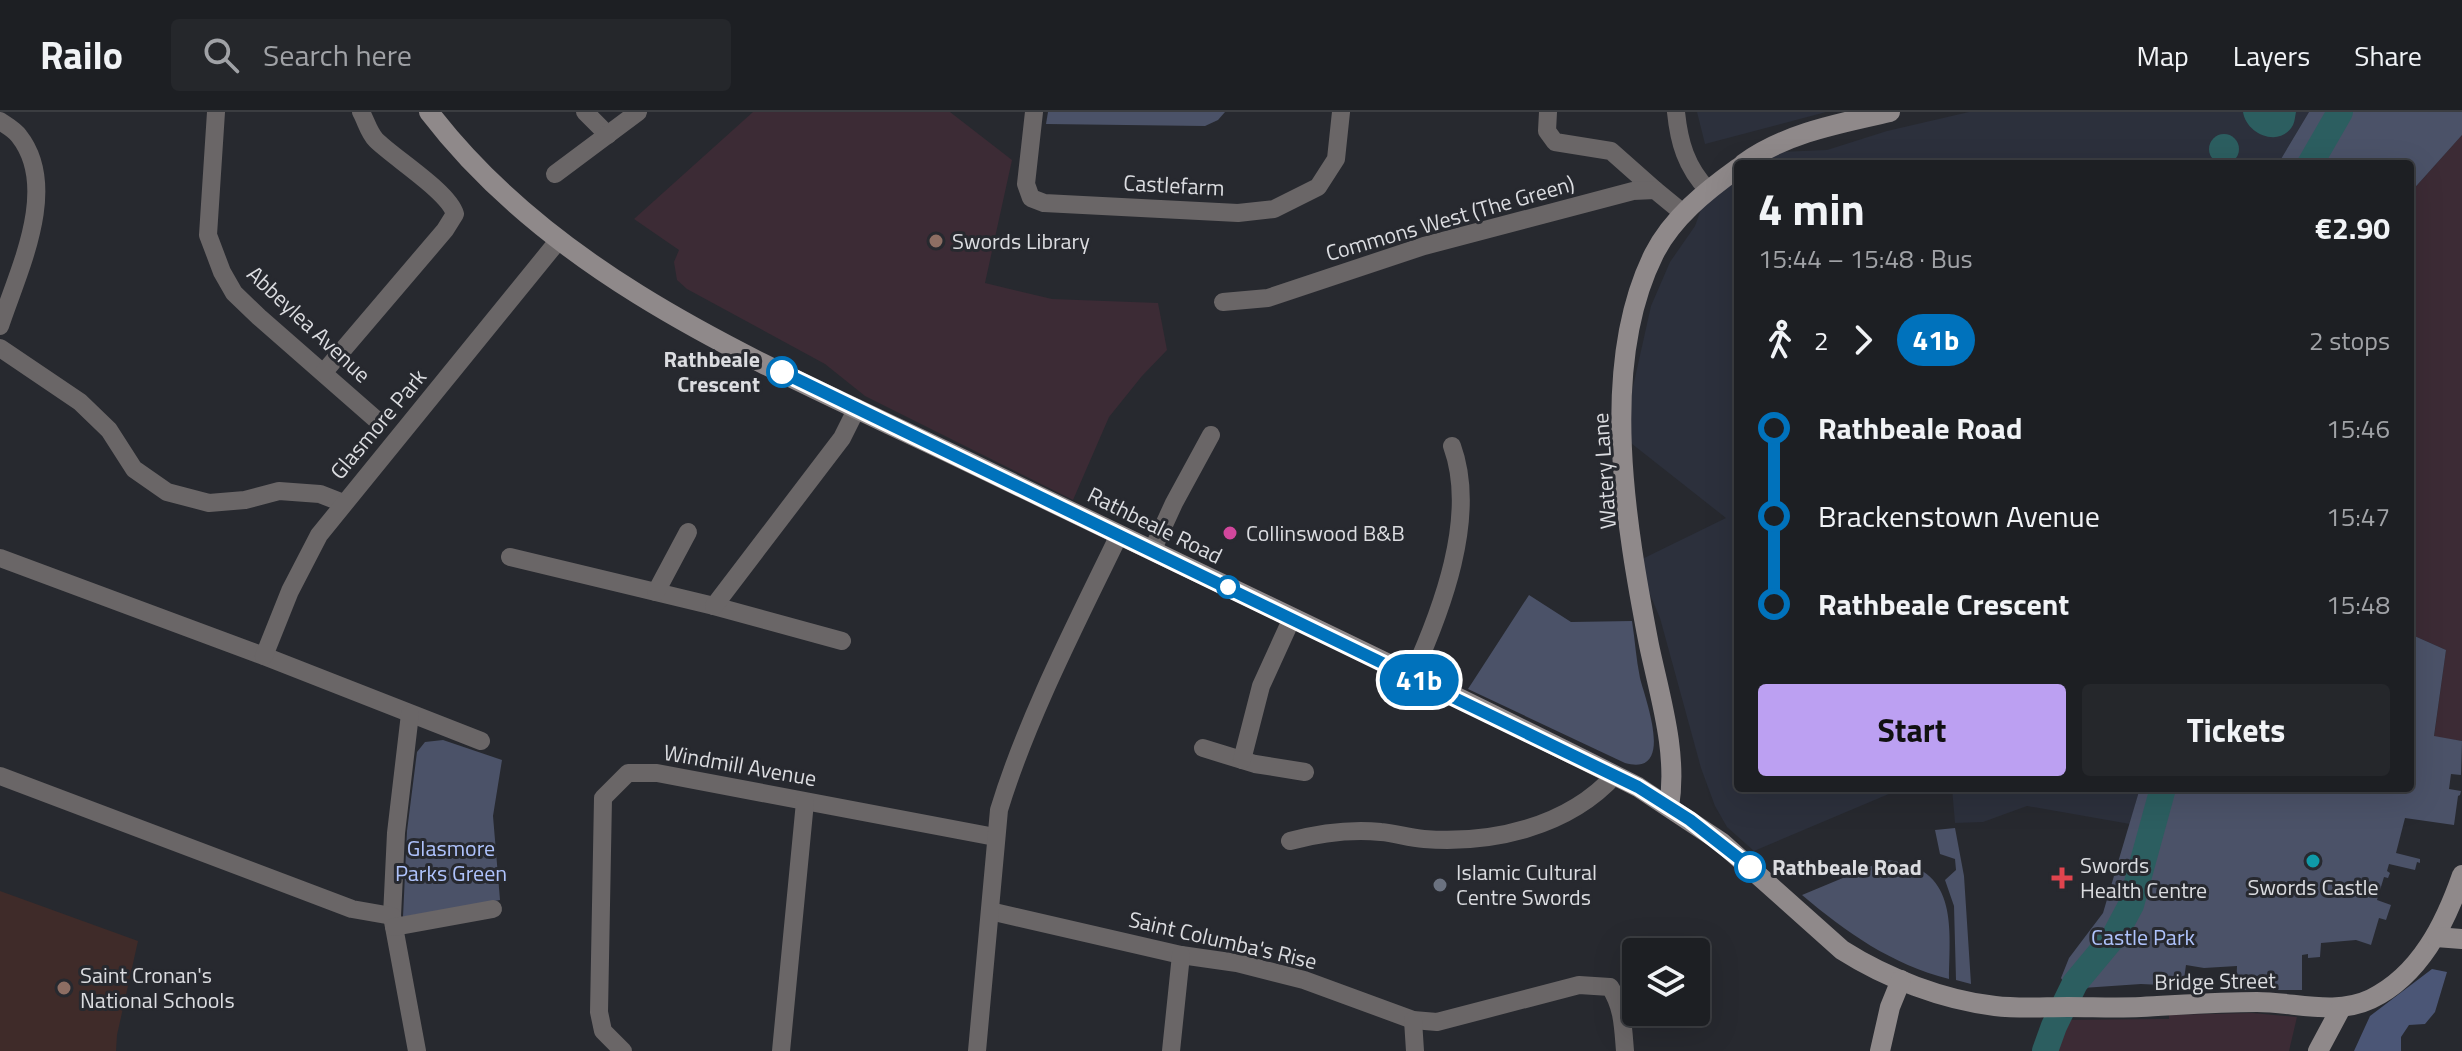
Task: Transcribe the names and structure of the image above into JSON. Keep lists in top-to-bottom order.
{
  "streets": {
    "main road": ["Watery Lane", "Rathbeale Road", "Bridge Street"],
    "street": [
      "Castlefarm",
      "Commons West (The Green)",
      "Abbeylea Avenue",
      "Glasmore Park",
      "Windmill Avenue",
      "Saint Columba's Rise"
    ]
  },
  "crossings": [
    ["Glasmore Park", "Rathbeale Road"],
    ["Watery Lane", "Rathbeale Road"],
    ["Rathbeale Road", "Bridge Street"]
  ],
  "parks": ["Glasmore Parks Green", "Castle Park"],
  "places": {
    "other": [
      "Swords Library",
      "Rathbeale Crescent",
      "Collinswood B&B",
      "Swords Castle",
      "Rathbeale Road",
      "Islamic Cultural Centre Swords",
      "Saint Cronan's National Schools"
    ],
    "health": ["Swords Health Centre"]
  },
  "lines": ["bus line 41b"],
  "page": {
    "header": "Railo",
    "search": "Search here",
    "nav": ["Map", "Layers", "Share"],
    "on_map": "41b",
    "heading": ["4 min", "15:44 – 15:48 · Bus", "€2.90"],
    "legs": ["2", "41b", "2 stops"],
    "list": [
      {
        "name": "Rathbeale Road",
        "value": "15:46"
      },
      {
        "name": "Brackenstown Avenue",
        "value": "15:47"
      },
      {
        "name": "Rathbeale Crescent",
        "value": "15:48"
      }
    ],
    "buttons": ["Start", "Tickets"]
  }
}
